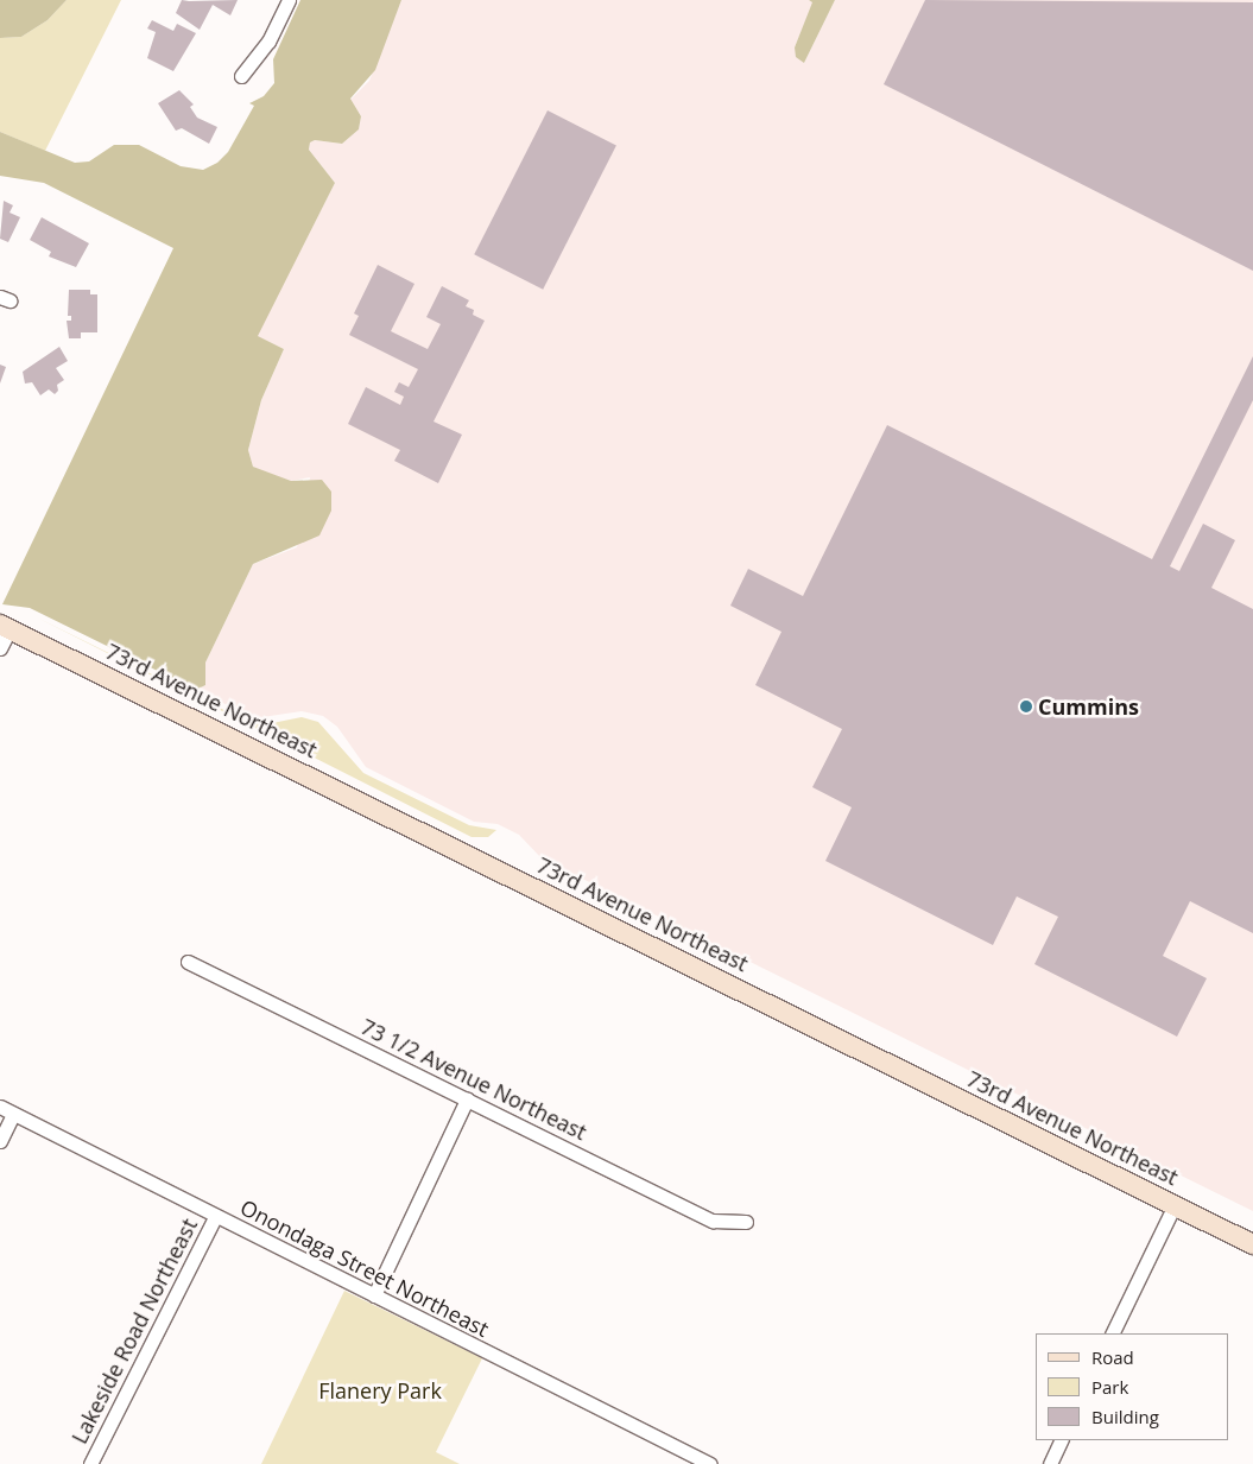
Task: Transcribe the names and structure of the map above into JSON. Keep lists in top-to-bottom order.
{
  "streets": {
    "street": [
      "73rd Avenue Northeast",
      "73 1/2 Avenue Northeast",
      "Onondaga Street Northeast",
      "Lakeside Road Northeast"
    ]
  },
  "crossings": [
    ["Onondaga Street Northeast", "Lakeside Road Northeast"]
  ],
  "parks": ["Flanery Park"],
  "places": ["Cummins"],
  "legend": ["Road", "Park", "Building"]
}
